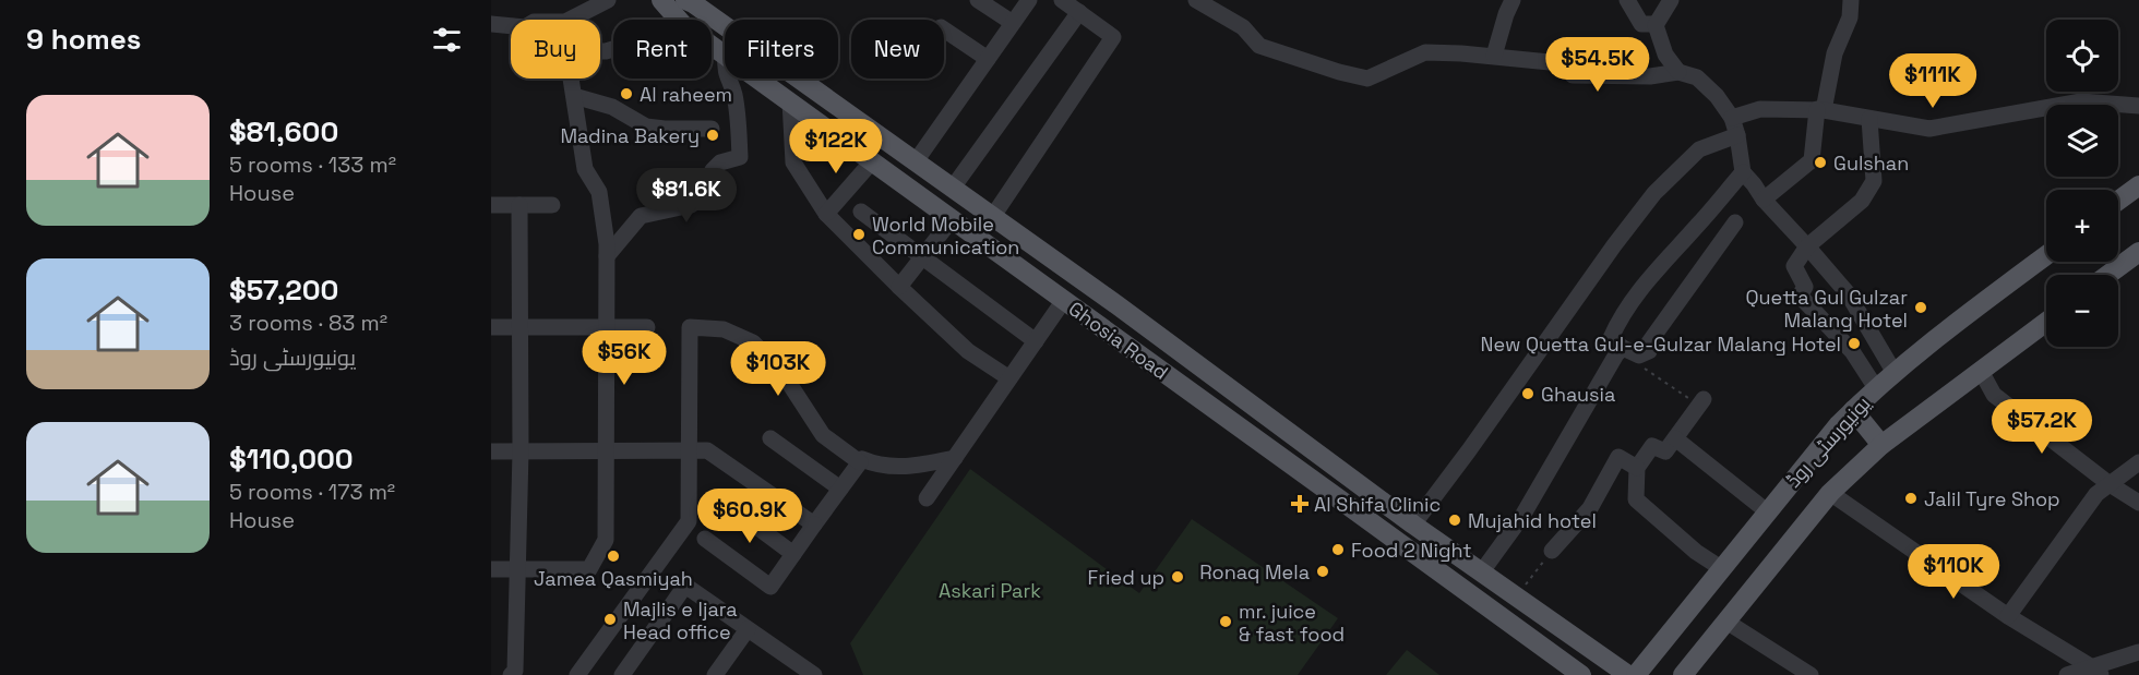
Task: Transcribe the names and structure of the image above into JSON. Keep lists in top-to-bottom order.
{
  "streets": {
    "main road": ["Ghosia Road", "یونیورسٹی روڈ"]
  },
  "parks": ["Askari Park"],
  "places": {
    "other": [
      "Al raheem",
      "Madina Bakery",
      "Gulshan",
      "World Mobile Communication",
      "Quetta Gul Gulzar Malang Hotel",
      "New Quetta Gul-e-Gulzar Malang Hotel",
      "Ghausia",
      "Jalil Tyre Shop",
      "Mujahid hotel",
      "Food 2 Night",
      "Jamea Qasmiyah",
      "Ronaq Mela",
      "Fried up",
      "Majlis e Ijara Head office",
      "mr. juice & fast food"
    ],
    "health": ["Al Shifa Clinic"]
  },
  "page": {
    "heading": "9 homes",
    "map_buttons": ["+", "−"],
    "chip": [
      "Buy",
      "Rent",
      "Filters",
      "New"
    ],
    "price": [
      "$54.5K",
      "$111K",
      "$122K",
      "$81.6K",
      "$56K",
      "$103K",
      "$57.2K",
      "$60.9K",
      "$110K"
    ],
    "list": [
      {
        "name": "$81,600",
        "note": "5 rooms · 133 m² · House"
      },
      {
        "name": "$57,200",
        "note": "3 rooms · 83 m² · یونیورسٹی روڈ"
      },
      {
        "name": "$110,000",
        "note": "5 rooms · 173 m² · House"
      }
    ]
  }
}
